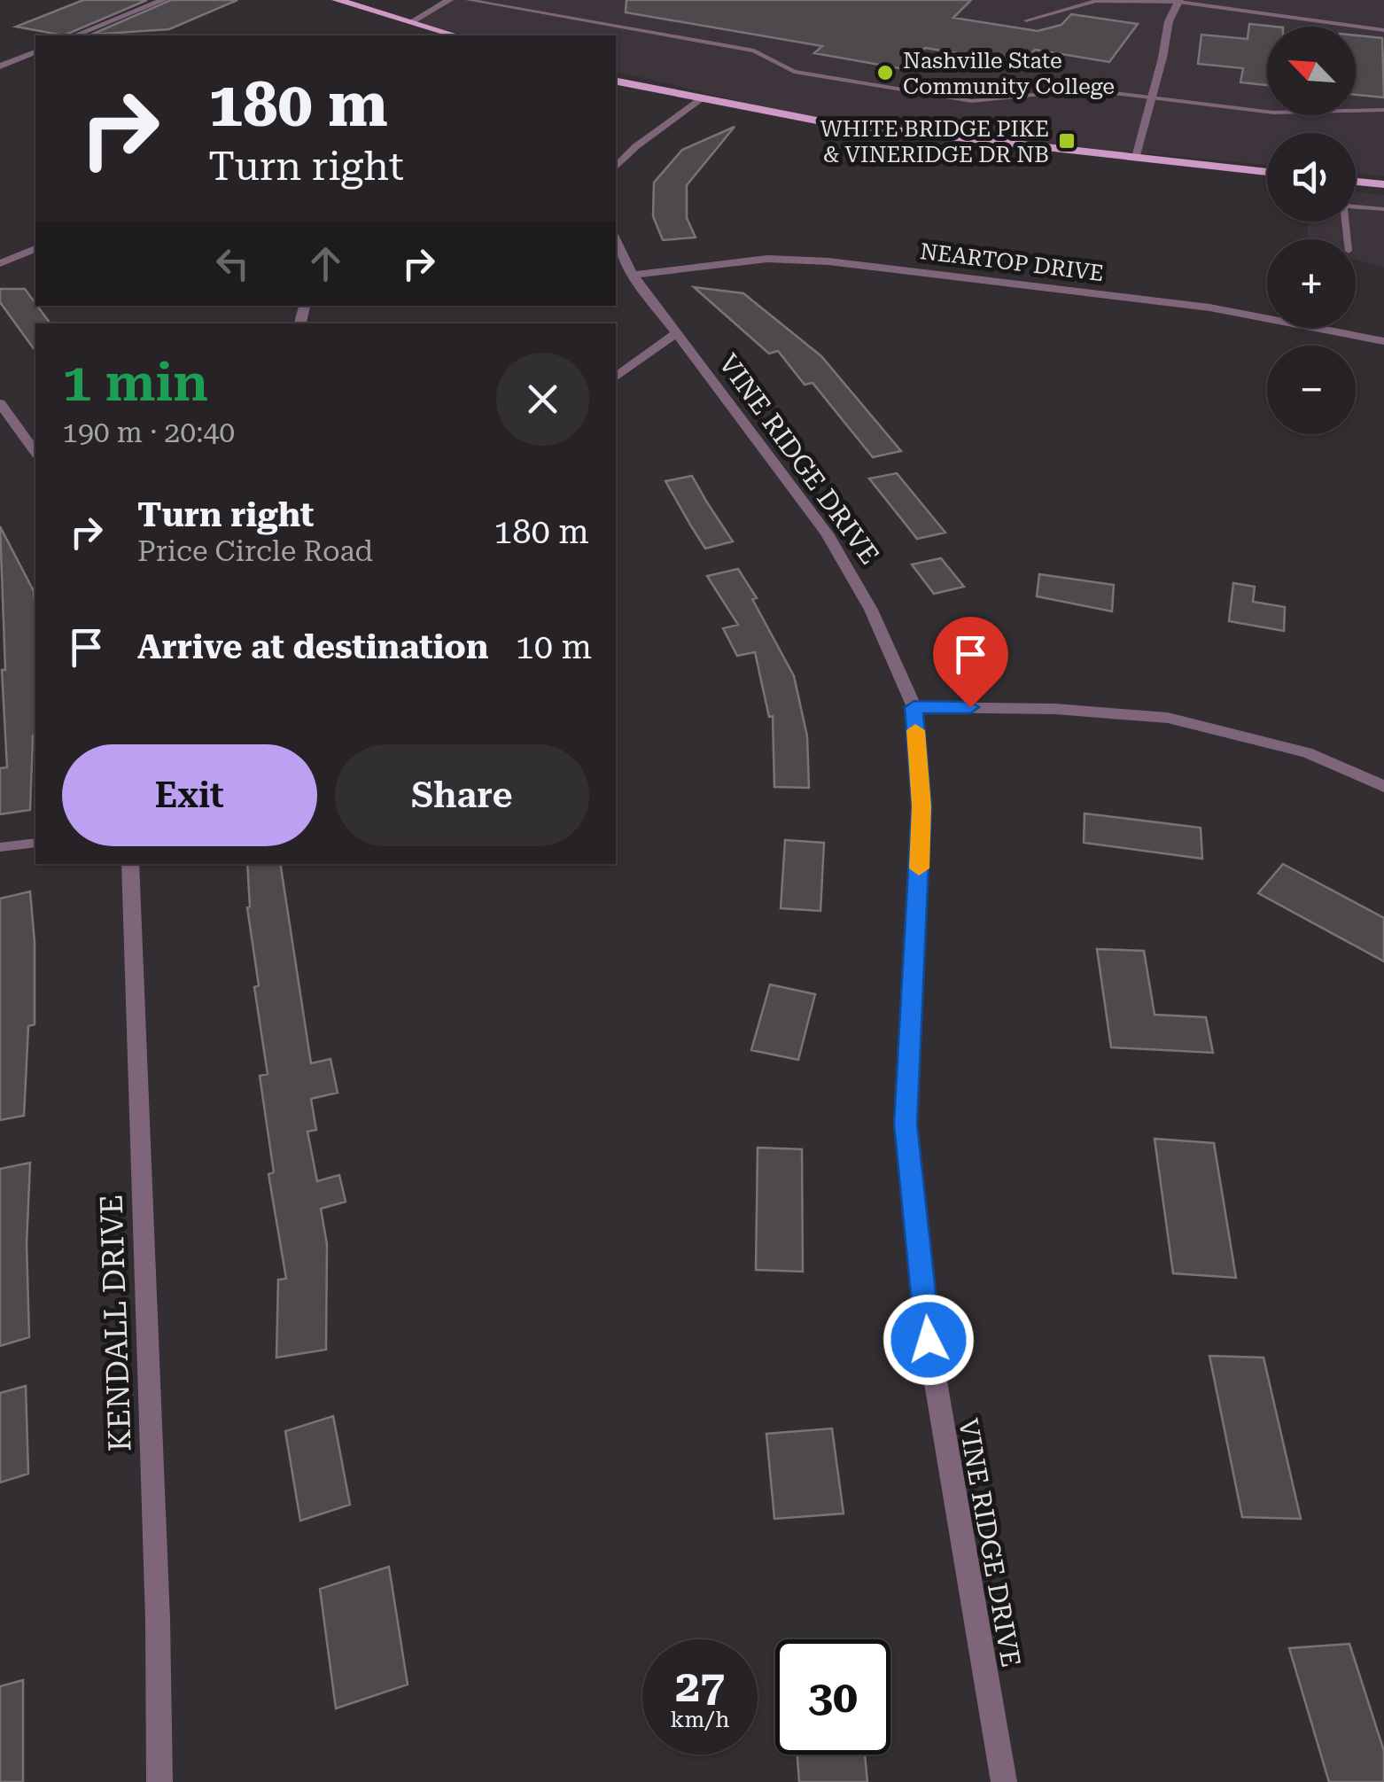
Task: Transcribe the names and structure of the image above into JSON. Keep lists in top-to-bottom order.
{
  "streets": {
    "street": ["NEARTOP DRIVE", "VINE RIDGE DRIVE", "KENDALL DRIVE"]
  },
  "crossings": [
    ["NEARTOP DRIVE", "VINE RIDGE DRIVE"]
  ],
  "places": {
    "other": ["Nashville State Community College"],
    "transit": ["WHITE BRIDGE PIKE & VINERIDGE DR NB"]
  },
  "north": "top left",
  "page": {
    "map_buttons": ["+", "−"],
    "turn": ["180 m", "Turn right"],
    "heading": ["1 min", "190 m · 20:40"],
    "list": [
      {
        "name": "Turn right",
        "note": "Price Circle Road",
        "value": "180 m"
      },
      {
        "name": "Arrive at destination",
        "value": "10 m"
      }
    ],
    "buttons": ["Exit", "Share"],
    "speed": "27 km/h",
    "limit": "30"
  }
}
